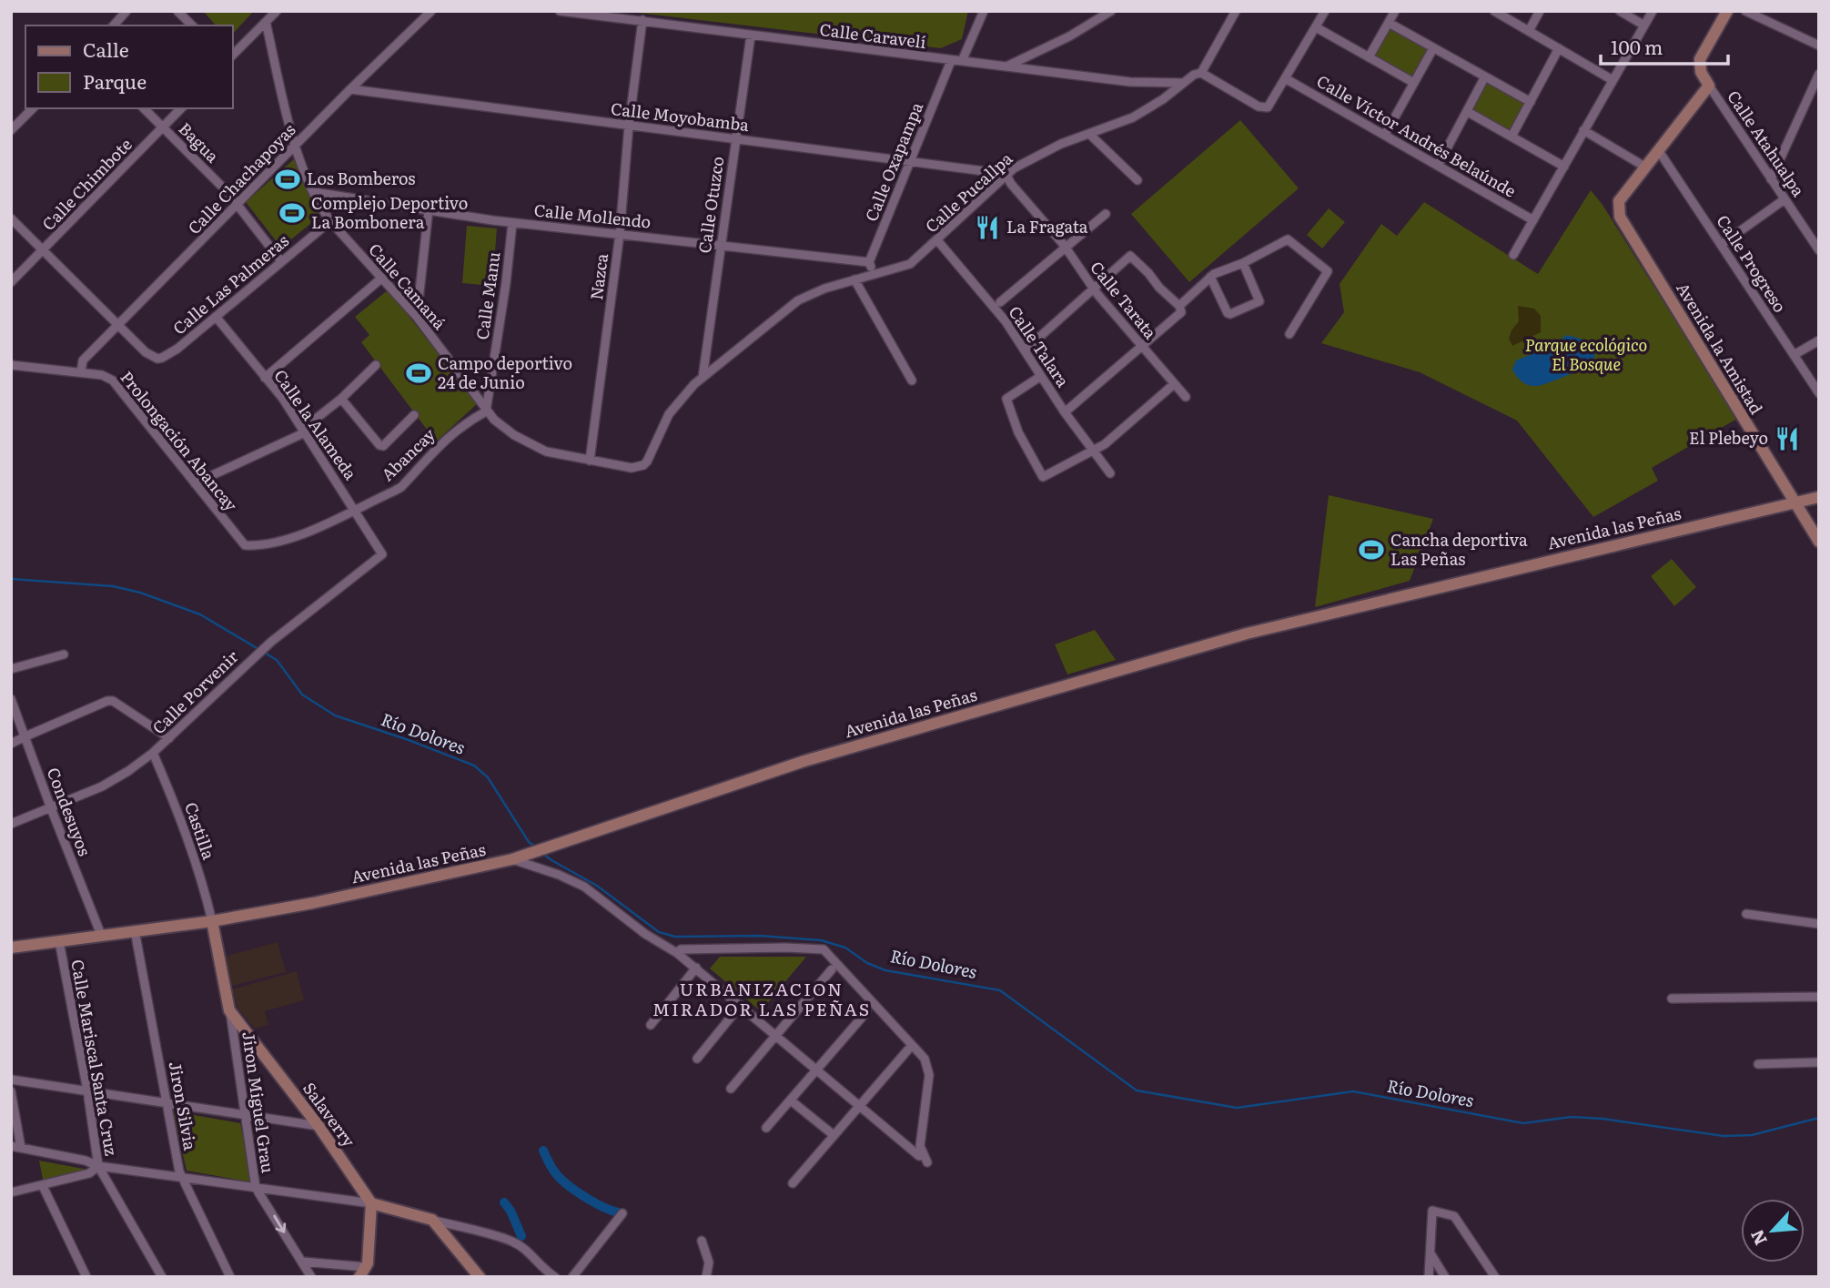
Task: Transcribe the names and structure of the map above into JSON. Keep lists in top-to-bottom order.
{
  "streets": {
    "street": [
      "Calle Caravelí",
      "Calle Moyobamba",
      "Calle Víctor Andrés Belaúnde",
      "Bagua",
      "Calle Atahualpa",
      "Calle Oxapampa",
      "Calle Chachapoyas",
      "Calle Chimbote",
      "Calle Pucallpa",
      "Calle Otuzco",
      "Calle Mollendo",
      "Calle Progreso",
      "Nazca",
      "Calle Las Palmeras",
      "Calle Camaná",
      "Calle Manu",
      "Calle Tarata",
      "Calle Talara",
      "Avenida la Amistad",
      "Calle la Alameda",
      "Prolongación Abancay",
      "Abancay",
      "Avenida las Peñas",
      "Calle Porvenir",
      "Condesuyos",
      "Castilla",
      "Calle Mariscal Santa Cruz",
      "Jiron Miguel Grau",
      "Jiron Silvia",
      "Salaverry"
    ]
  },
  "crossings": [
    ["Calle Caravelí", "Calle Oxapampa"],
    ["Calle Caravelí", "Calle Pucallpa"],
    ["Calle Caravelí", "Calle Otuzco"],
    ["Calle Caravelí", "Nazca"],
    ["Calle Moyobamba", "Calle Oxapampa"],
    ["Calle Moyobamba", "Calle Chachapoyas"],
    ["Calle Moyobamba", "Calle Pucallpa"],
    ["Calle Moyobamba", "Calle Otuzco"],
    ["Calle Moyobamba", "Nazca"],
    ["Calle Moyobamba", "Calle Tarata"],
    ["Bagua", "Calle Chachapoyas"],
    ["Bagua", "Calle Chimbote"],
    ["Bagua", "Calle Las Palmeras"],
    ["Calle Oxapampa", "Calle Mollendo"],
    ["Calle Chachapoyas", "Calle Las Palmeras"],
    ["Calle Chachapoyas", "Calle Camaná"],
    ["Calle Chachapoyas", "Prolongación Abancay"],
    ["Calle Pucallpa", "Calle Otuzco"],
    ["Calle Pucallpa", "Calle Camaná"],
    ["Calle Pucallpa", "Calle Tarata"],
    ["Calle Pucallpa", "Calle Talara"],
    ["Calle Otuzco", "Calle Mollendo"],
    ["Calle Otuzco", "Calle Camaná"],
    ["Calle Mollendo", "Nazca"],
    ["Calle Mollendo", "Calle Camaná"],
    ["Calle Mollendo", "Calle Manu"],
    ["Nazca", "Calle Camaná"],
    ["Calle Las Palmeras", "Calle Camaná"],
    ["Calle Las Palmeras", "Calle la Alameda"],
    ["Calle Camaná", "Calle Manu"],
    ["Calle Camaná", "Abancay"],
    ["Calle Manu", "Abancay"],
    ["Avenida la Amistad", "Avenida las Peñas"],
    ["Calle la Alameda", "Abancay"],
    ["Calle la Alameda", "Calle Porvenir"],
    ["Prolongación Abancay", "Abancay"],
    ["Avenida las Peñas", "Condesuyos"],
    ["Avenida las Peñas", "Castilla"],
    ["Avenida las Peñas", "Calle Mariscal Santa Cruz"],
    ["Avenida las Peñas", "Jiron Silvia"],
    ["Avenida las Peñas", "Salaverry"],
    ["Calle Porvenir", "Condesuyos"],
    ["Calle Porvenir", "Castilla"],
    ["Castilla", "Salaverry"],
    ["Jiron Miguel Grau", "Salaverry"]
  ],
  "districts": ["URBANIZACION MIRADOR LAS PEÑAS"],
  "water": ["Río Dolores"],
  "parks": ["Parque ecológico El Bosque"],
  "places": {
    "sports": [
      "Los Bomberos",
      "Complejo Deportivo La Bombonera",
      "Campo deportivo 24 de Junio",
      "Cancha deportiva Las Peñas"
    ],
    "restaurant": ["La Fragata", "El Plebeyo"]
  },
  "legend": ["Calle", "Parque"],
  "scale_bar": "100 m",
  "north": "bottom left"
}
